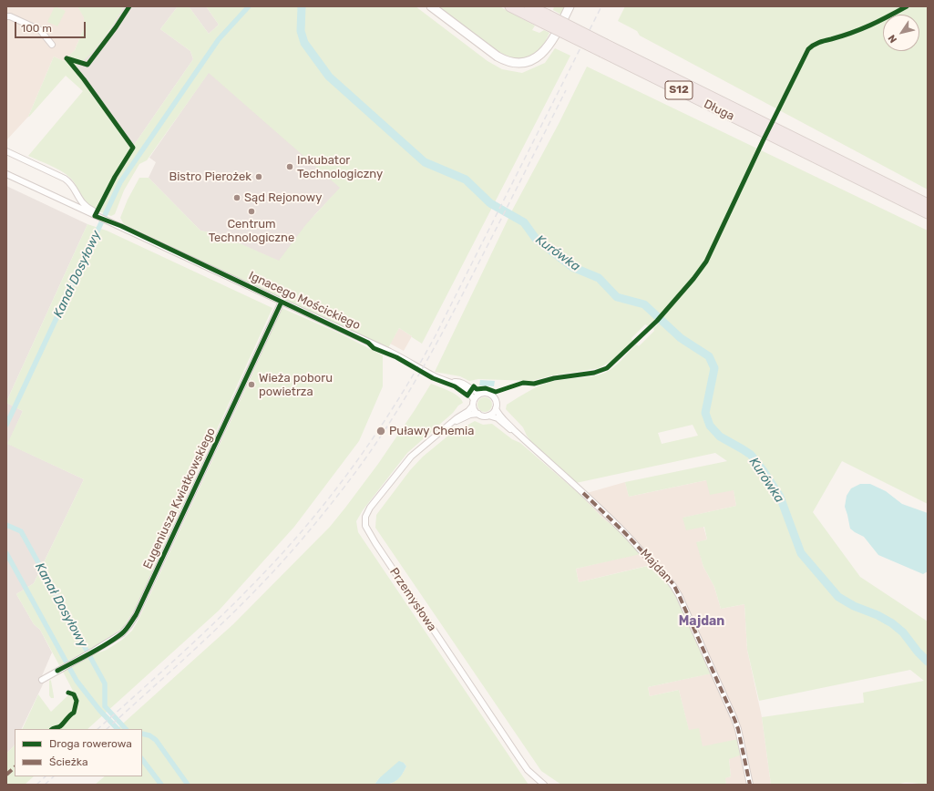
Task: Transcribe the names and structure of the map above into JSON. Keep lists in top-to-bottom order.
{
  "streets": {
    "highway": ["S12", "Długa"],
    "street": [
      "Ignacego Mościckiego",
      "Eugeniusza Kwiatkowskiego",
      "Majdan",
      "Przemysłowa"
    ]
  },
  "crossings": [
    ["Ignacego Mościckiego", "Eugeniusza Kwiatkowskiego"],
    ["Ignacego Mościckiego", "Majdan"],
    ["Ignacego Mościckiego", "Przemysłowa"],
    ["Majdan", "Przemysłowa"]
  ],
  "districts": ["Majdan"],
  "water": ["Kurówka", "Kanał Dosyłowy"],
  "places": [
    "Inkubator Technologiczny",
    "Bistro Pierożek",
    "Sąd Rejonowy",
    "Centrum Technologiczne",
    "Wieża poboru powietrza",
    "Puławy Chemia"
  ],
  "legend": ["Droga rowerowa", "Ścieżka"],
  "scale_bar": "100 m",
  "north": "bottom left"
}
